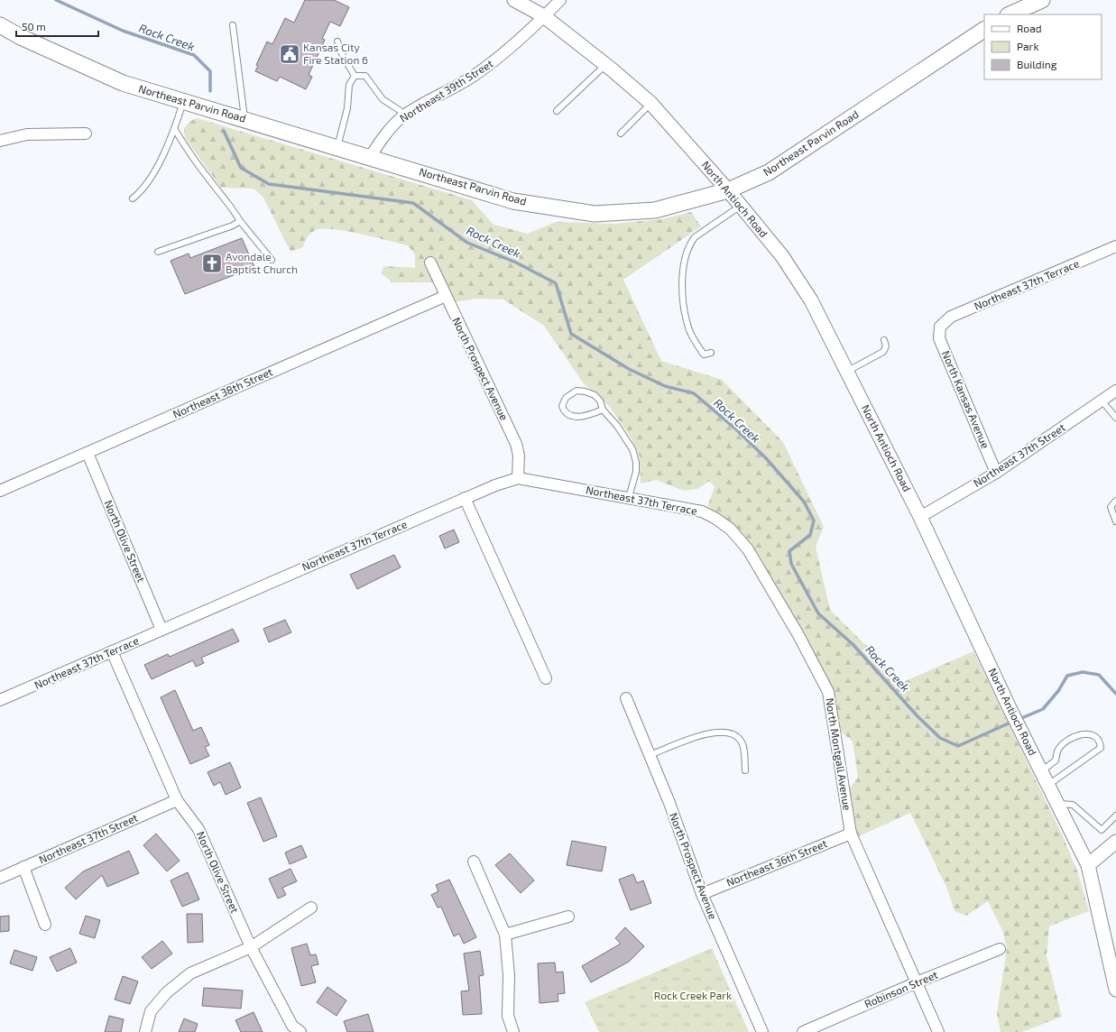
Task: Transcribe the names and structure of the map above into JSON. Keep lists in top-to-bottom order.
{
  "streets": {
    "main road": ["Northeast Parvin Road"],
    "street": [
      "Northeast 39th Street",
      "North Antioch Road",
      "Northeast 37th Terrace",
      "North Prospect Avenue",
      "Northeast 38th Street",
      "North Kansas Avenue",
      "Northeast 37th Street",
      "North Olive Street",
      "North Montgall Avenue",
      "Northeast 36th Street",
      "Robinson Street"
    ]
  },
  "crossings": [
    ["Northeast 39th Street", "Northeast Parvin Road"],
    ["Northeast 39th Street", "North Antioch Road"],
    ["Northeast Parvin Road", "North Antioch Road"],
    ["North Antioch Road", "Northeast 37th Street"],
    ["Northeast 37th Terrace", "North Prospect Avenue"],
    ["Northeast 37th Terrace", "North Kansas Avenue"],
    ["Northeast 37th Terrace", "North Olive Street"],
    ["Northeast 37th Terrace", "North Montgall Avenue"],
    ["North Prospect Avenue", "Northeast 38th Street"],
    ["North Prospect Avenue", "Northeast 36th Street"],
    ["Northeast 38th Street", "North Olive Street"],
    ["North Kansas Avenue", "Northeast 37th Street"],
    ["Northeast 37th Street", "North Olive Street"],
    ["North Montgall Avenue", "Northeast 36th Street"],
    ["North Montgall Avenue", "Robinson Street"]
  ],
  "water": ["Rock Creek"],
  "parks": ["Rock Creek Park"],
  "places": {
    "public building": ["Kansas City Fire Station 6"],
    "church": ["Avondale Baptist Church"]
  },
  "legend": ["Road", "Park", "Building"],
  "scale_bar": "50 m"
}
